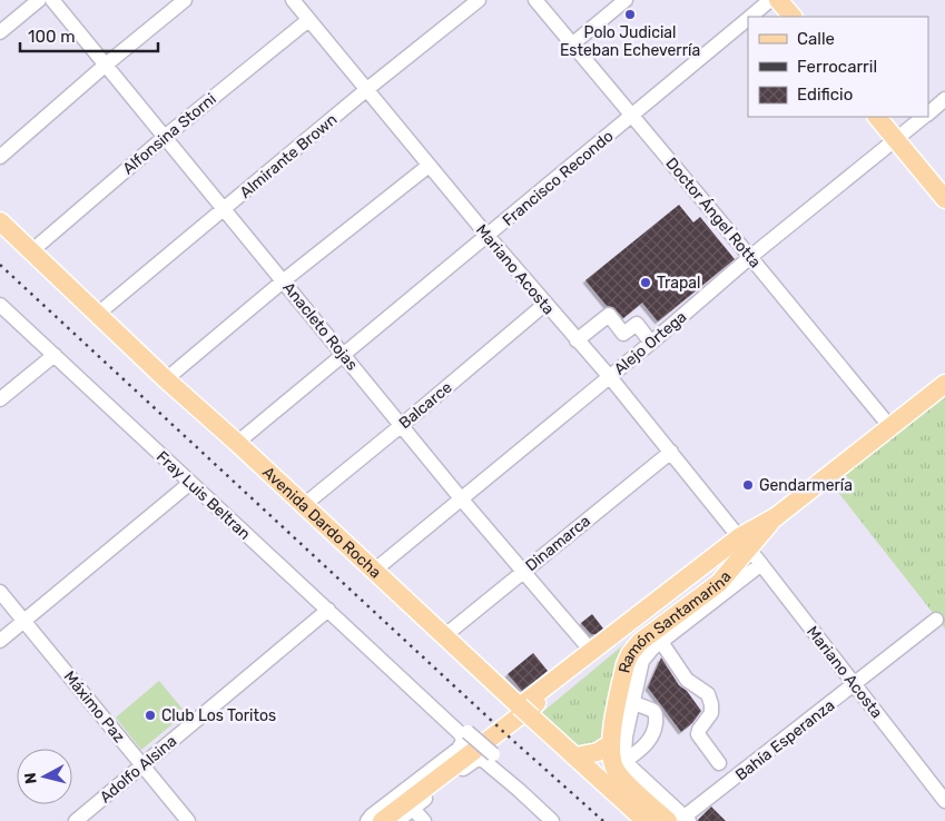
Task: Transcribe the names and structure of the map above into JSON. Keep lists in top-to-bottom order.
{
  "streets": {
    "main road": ["Avenida Dardo Rocha", "Ramón Santamarina"],
    "street": [
      "Alfonsina Storni",
      "Almirante Brown",
      "Francisco Recondo",
      "Doctor Ángel Rotta",
      "Mariano Acosta",
      "Anacleto Rojas",
      "Alejo Ortega",
      "Balcarce",
      "Fray Luis Beltran",
      "Dinamarca",
      "Máximo Paz",
      "Bahía Esperanza",
      "Adolfo Alsina"
    ]
  },
  "crossings": [
    ["Alfonsina Storni", "Mariano Acosta"],
    ["Alfonsina Storni", "Anacleto Rojas"],
    ["Alfonsina Storni", "Avenida Dardo Rocha"],
    ["Almirante Brown", "Mariano Acosta"],
    ["Almirante Brown", "Anacleto Rojas"],
    ["Almirante Brown", "Avenida Dardo Rocha"],
    ["Francisco Recondo", "Doctor Ángel Rotta"],
    ["Francisco Recondo", "Mariano Acosta"],
    ["Francisco Recondo", "Anacleto Rojas"],
    ["Francisco Recondo", "Avenida Dardo Rocha"],
    ["Doctor Ángel Rotta", "Alejo Ortega"],
    ["Doctor Ángel Rotta", "Ramón Santamarina"],
    ["Mariano Acosta", "Alejo Ortega"],
    ["Mariano Acosta", "Balcarce"],
    ["Mariano Acosta", "Dinamarca"],
    ["Mariano Acosta", "Ramón Santamarina"],
    ["Mariano Acosta", "Bahía Esperanza"],
    ["Anacleto Rojas", "Alejo Ortega"],
    ["Anacleto Rojas", "Balcarce"],
    ["Anacleto Rojas", "Dinamarca"],
    ["Anacleto Rojas", "Ramón Santamarina"],
    ["Alejo Ortega", "Avenida Dardo Rocha"],
    ["Balcarce", "Avenida Dardo Rocha"],
    ["Fray Luis Beltran", "Adolfo Alsina"],
    ["Avenida Dardo Rocha", "Dinamarca"],
    ["Avenida Dardo Rocha", "Ramón Santamarina"],
    ["Máximo Paz", "Adolfo Alsina"]
  ],
  "places": [
    "Polo Judicial Esteban Echeverría",
    "Trapal",
    "Gendarmería",
    "Club Los Toritos"
  ],
  "legend": ["Calle", "Ferrocarril", "Edificio"],
  "scale_bar": "100 m",
  "north": "left"
}
